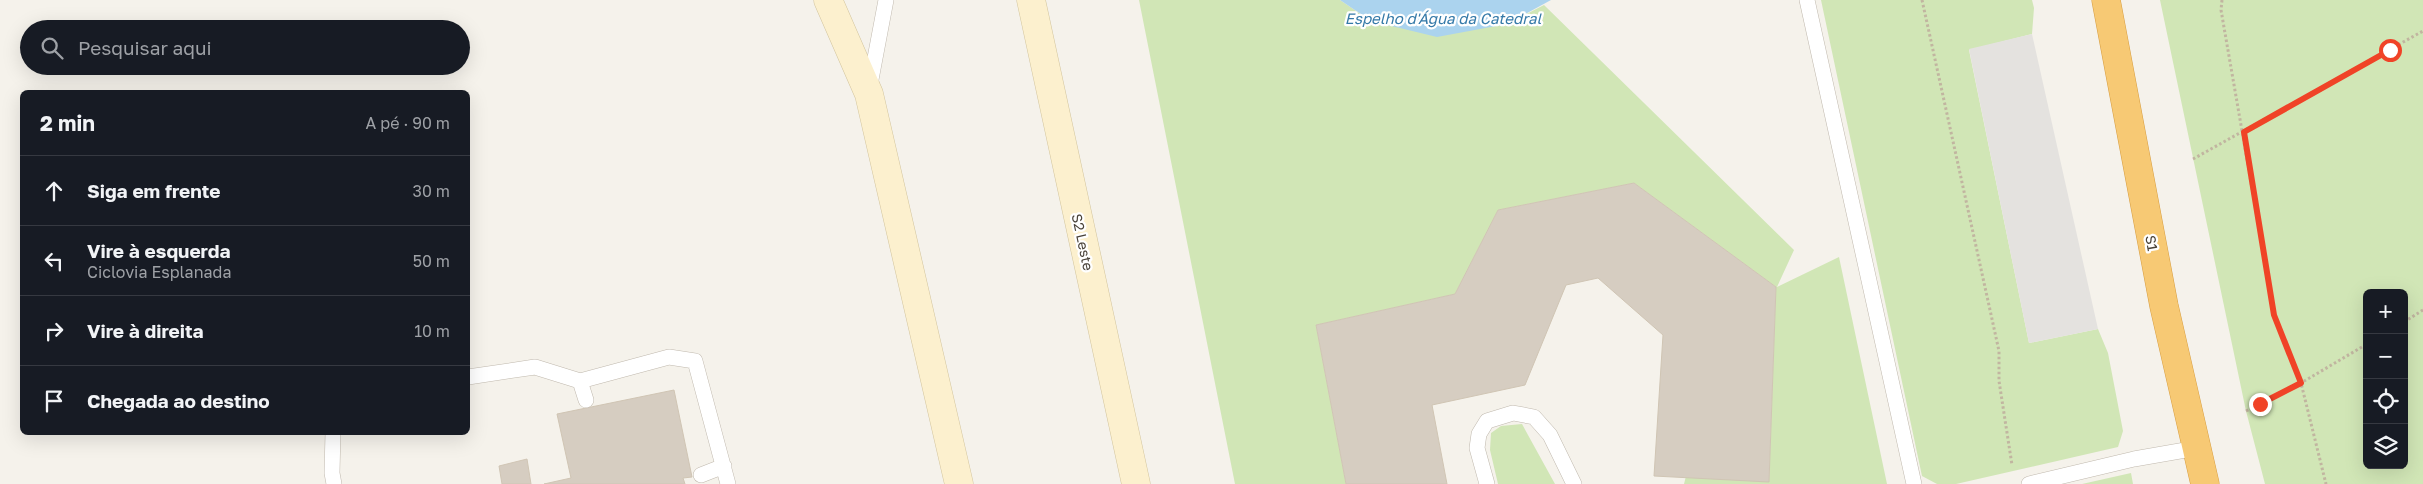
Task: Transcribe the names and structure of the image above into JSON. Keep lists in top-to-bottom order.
{
  "streets": {
    "highway": ["S1"],
    "street": ["S2 Leste"]
  },
  "water": ["Espelho d'Água da Catedral"],
  "page": {
    "search": "Pesquisar aqui",
    "heading": ["2 min", "A pé · 90 m"],
    "list": [
      ["Siga em frente", "30 m"],
      ["Vire à esquerda", "Ciclovia Esplanada", "50 m"],
      ["Vire à direita", "10 m"],
      "Chegada ao destino"
    ],
    "map_buttons": ["+", "−"]
  }
}
